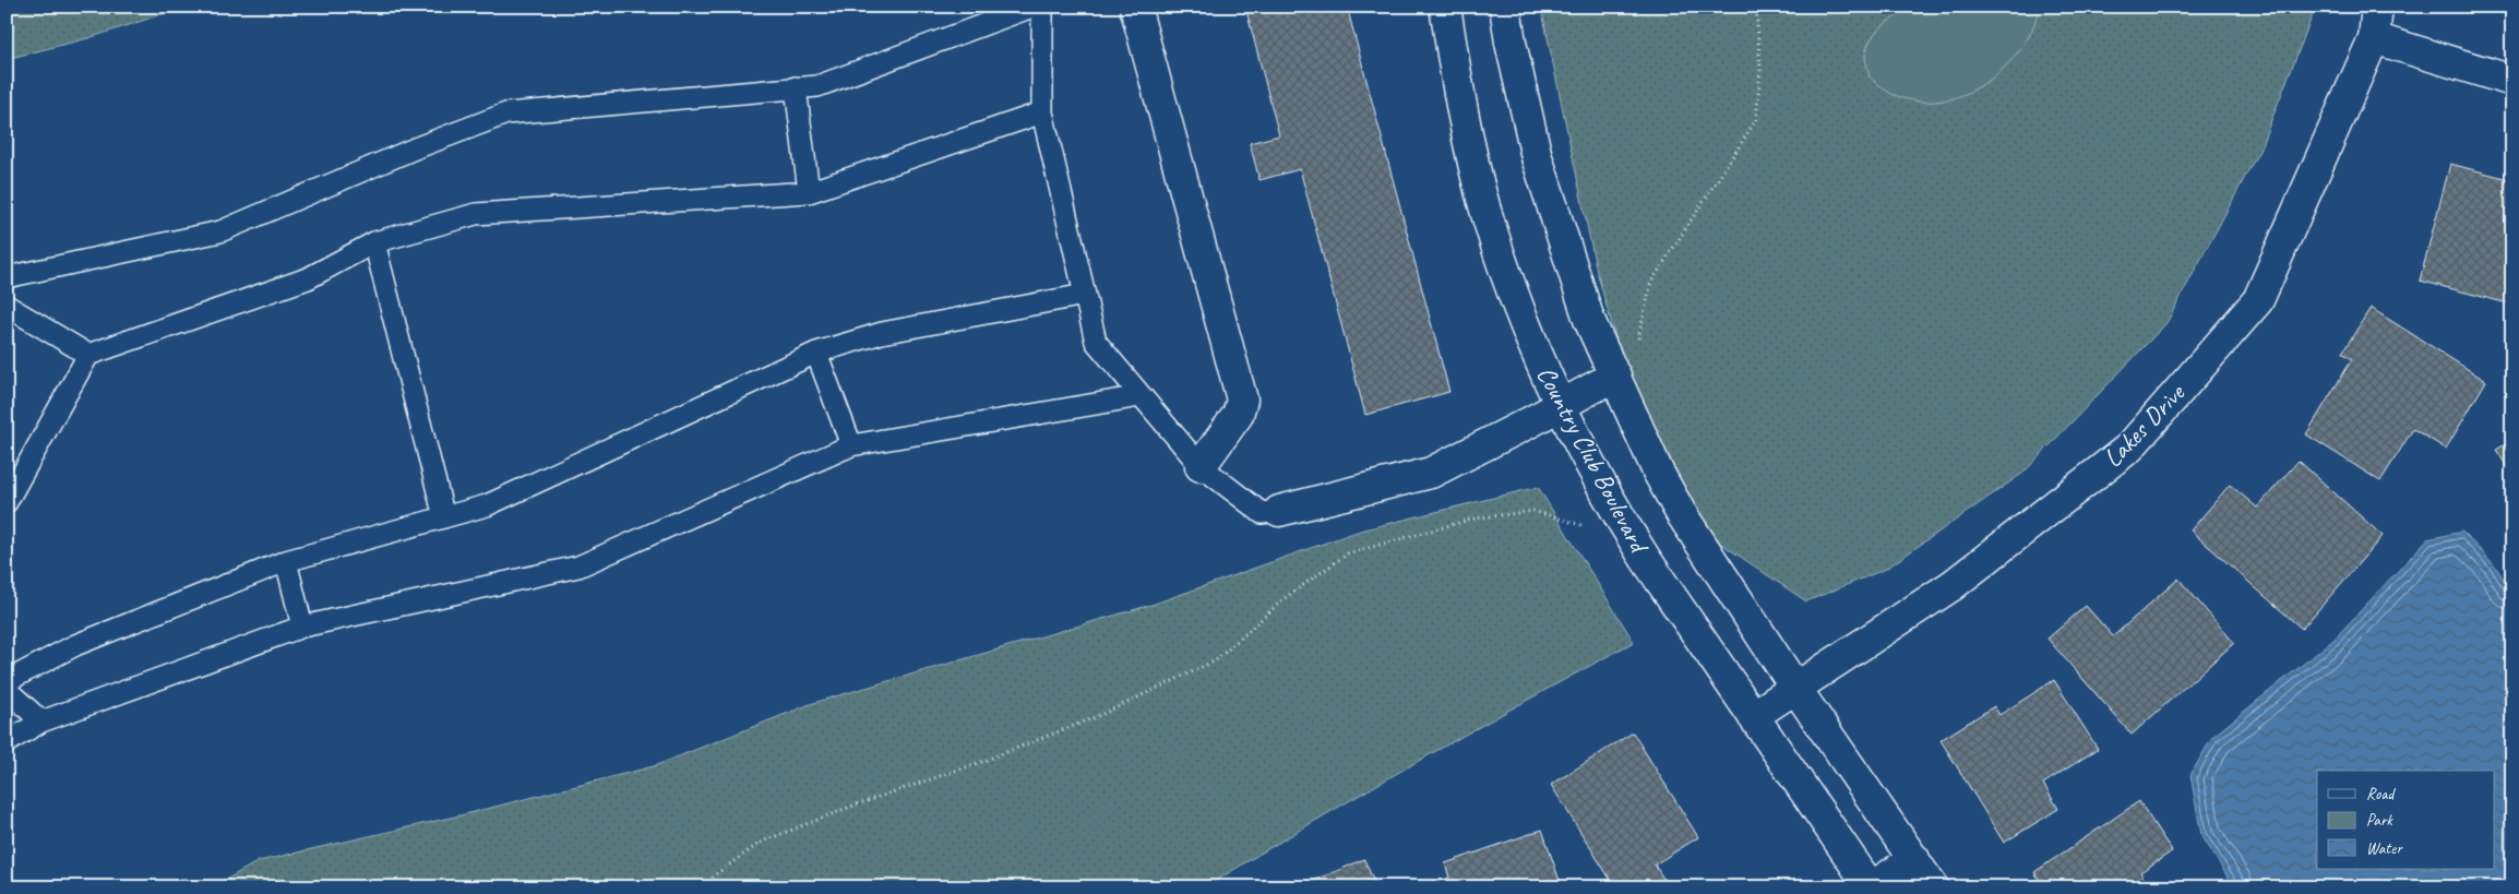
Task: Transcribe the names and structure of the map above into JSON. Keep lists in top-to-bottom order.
{
  "streets": {
    "street": ["Lakes Drive", "Country Club Boulevard"]
  },
  "crossings": [
    ["Lakes Drive", "Country Club Boulevard"]
  ],
  "legend": ["Road", "Park", "Water"]
}
